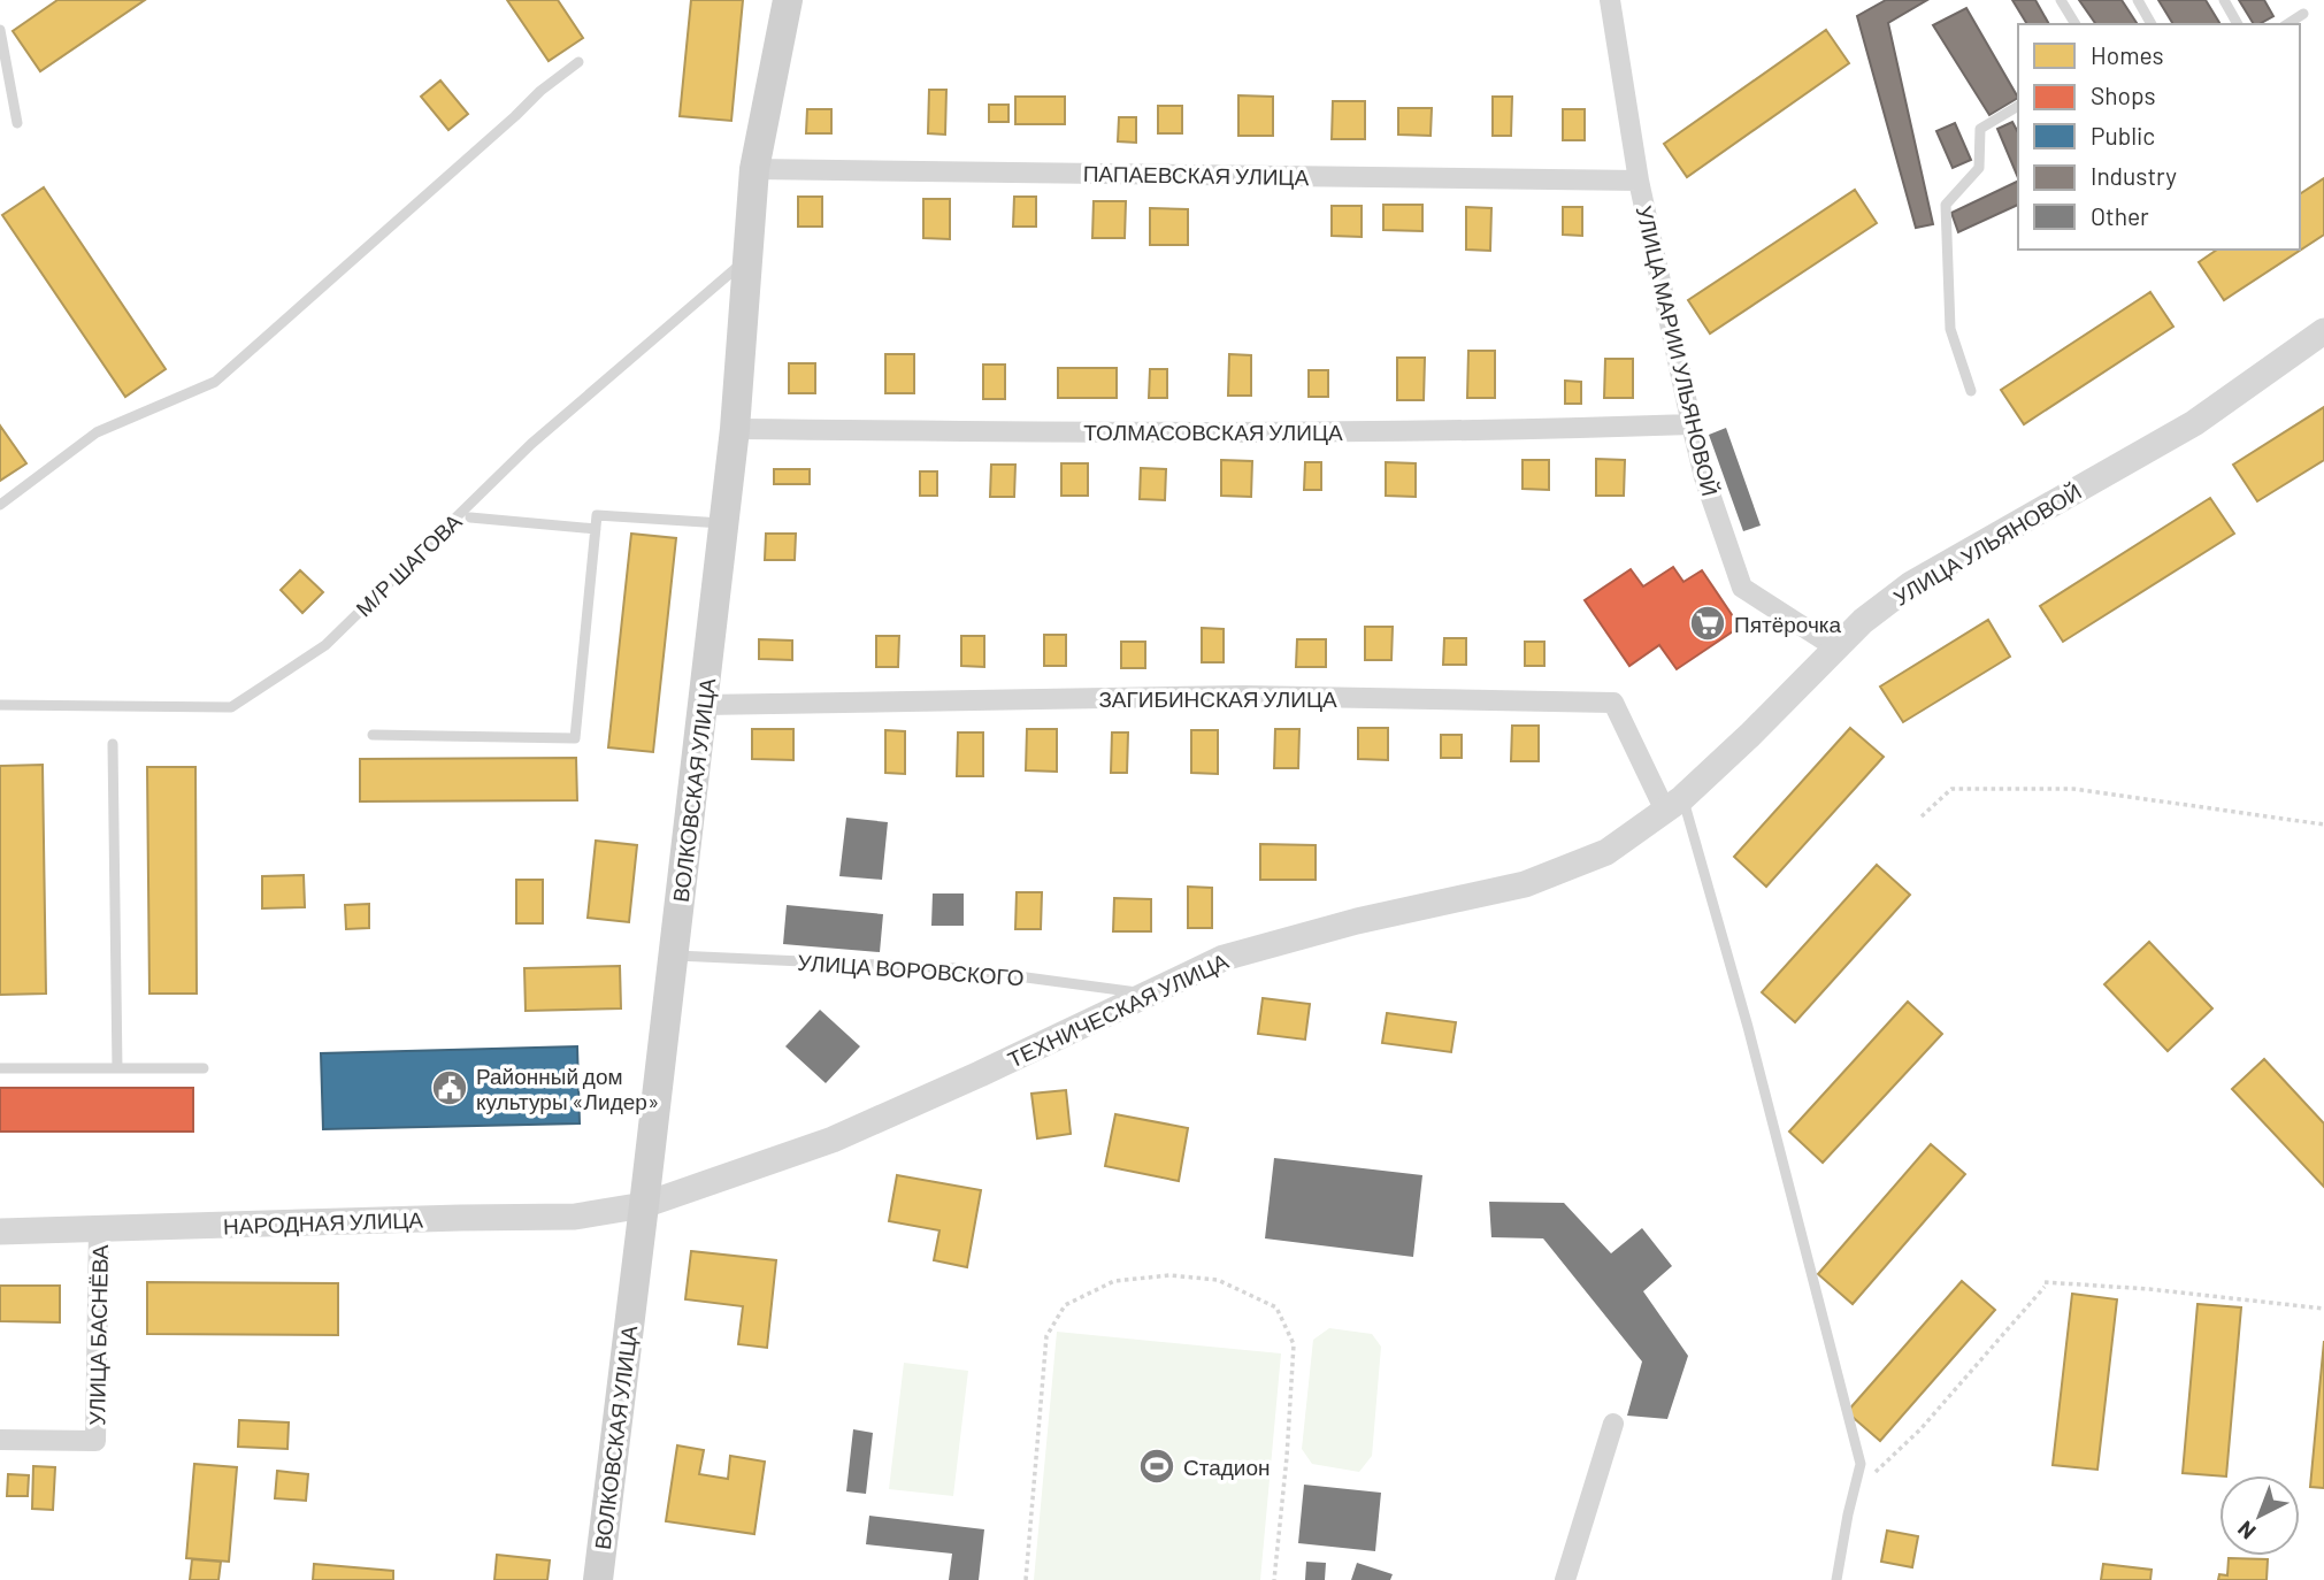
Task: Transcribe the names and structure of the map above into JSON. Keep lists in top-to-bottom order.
{
  "streets": {
    "main road": ["ВОЛКОВСКАЯ УЛИЦА"],
    "street": [
      "ПАПАЕВСКАЯ УЛИЦА",
      "УЛИЦА МАРИИ УЛЬЯНОВОЙ",
      "ТОЛМАСОВСКАЯ УЛИЦА",
      "УЛИЦА УЛЬЯНОВОЙ",
      "ЗАГИБИНСКАЯ УЛИЦА",
      "ТЕХНИЧЕСКАЯ УЛИЦА",
      "НАРОДНАЯ УЛИЦА",
      "УЛИЦА БАСНЁВА"
    ],
    "lane": ["М/Р ШАГОВА", "УЛИЦА ВОРОВСКОГО"]
  },
  "crossings": [
    ["ПАПАЕВСКАЯ УЛИЦА", "УЛИЦА МАРИИ УЛЬЯНОВОЙ"],
    ["ПАПАЕВСКАЯ УЛИЦА", "ВОЛКОВСКАЯ УЛИЦА"],
    ["УЛИЦА МАРИИ УЛЬЯНОВОЙ", "ТОЛМАСОВСКАЯ УЛИЦА"],
    ["УЛИЦА МАРИИ УЛЬЯНОВОЙ", "УЛИЦА УЛЬЯНОВОЙ"],
    ["ТОЛМАСОВСКАЯ УЛИЦА", "ВОЛКОВСКАЯ УЛИЦА"],
    ["УЛИЦА УЛЬЯНОВОЙ", "ЗАГИБИНСКАЯ УЛИЦА"],
    ["УЛИЦА УЛЬЯНОВОЙ", "ТЕХНИЧЕСКАЯ УЛИЦА"],
    ["М/Р ШАГОВА", "ВОЛКОВСКАЯ УЛИЦА"],
    ["ЗАГИБИНСКАЯ УЛИЦА", "ВОЛКОВСКАЯ УЛИЦА"],
    ["ЗАГИБИНСКАЯ УЛИЦА", "ТЕХНИЧЕСКАЯ УЛИЦА"],
    ["ВОЛКОВСКАЯ УЛИЦА", "УЛИЦА ВОРОВСКОГО"],
    ["ВОЛКОВСКАЯ УЛИЦА", "ТЕХНИЧЕСКАЯ УЛИЦА"],
    ["ВОЛКОВСКАЯ УЛИЦА", "НАРОДНАЯ УЛИЦА"],
    ["УЛИЦА ВОРОВСКОГО", "ТЕХНИЧЕСКАЯ УЛИЦА"],
    ["ТЕХНИЧЕСКАЯ УЛИЦА", "НАРОДНАЯ УЛИЦА"],
    ["НАРОДНАЯ УЛИЦА", "УЛИЦА БАСНЁВА"]
  ],
  "places": {
    "supermarket": ["Пятёрочка"],
    "public building": ["Районный дом культуры «Лидер»"],
    "sports": ["Стадион"]
  },
  "legend": [
    "Homes",
    "Shops",
    "Public",
    "Industry",
    "Other"
  ],
  "north": "bottom left"
}
